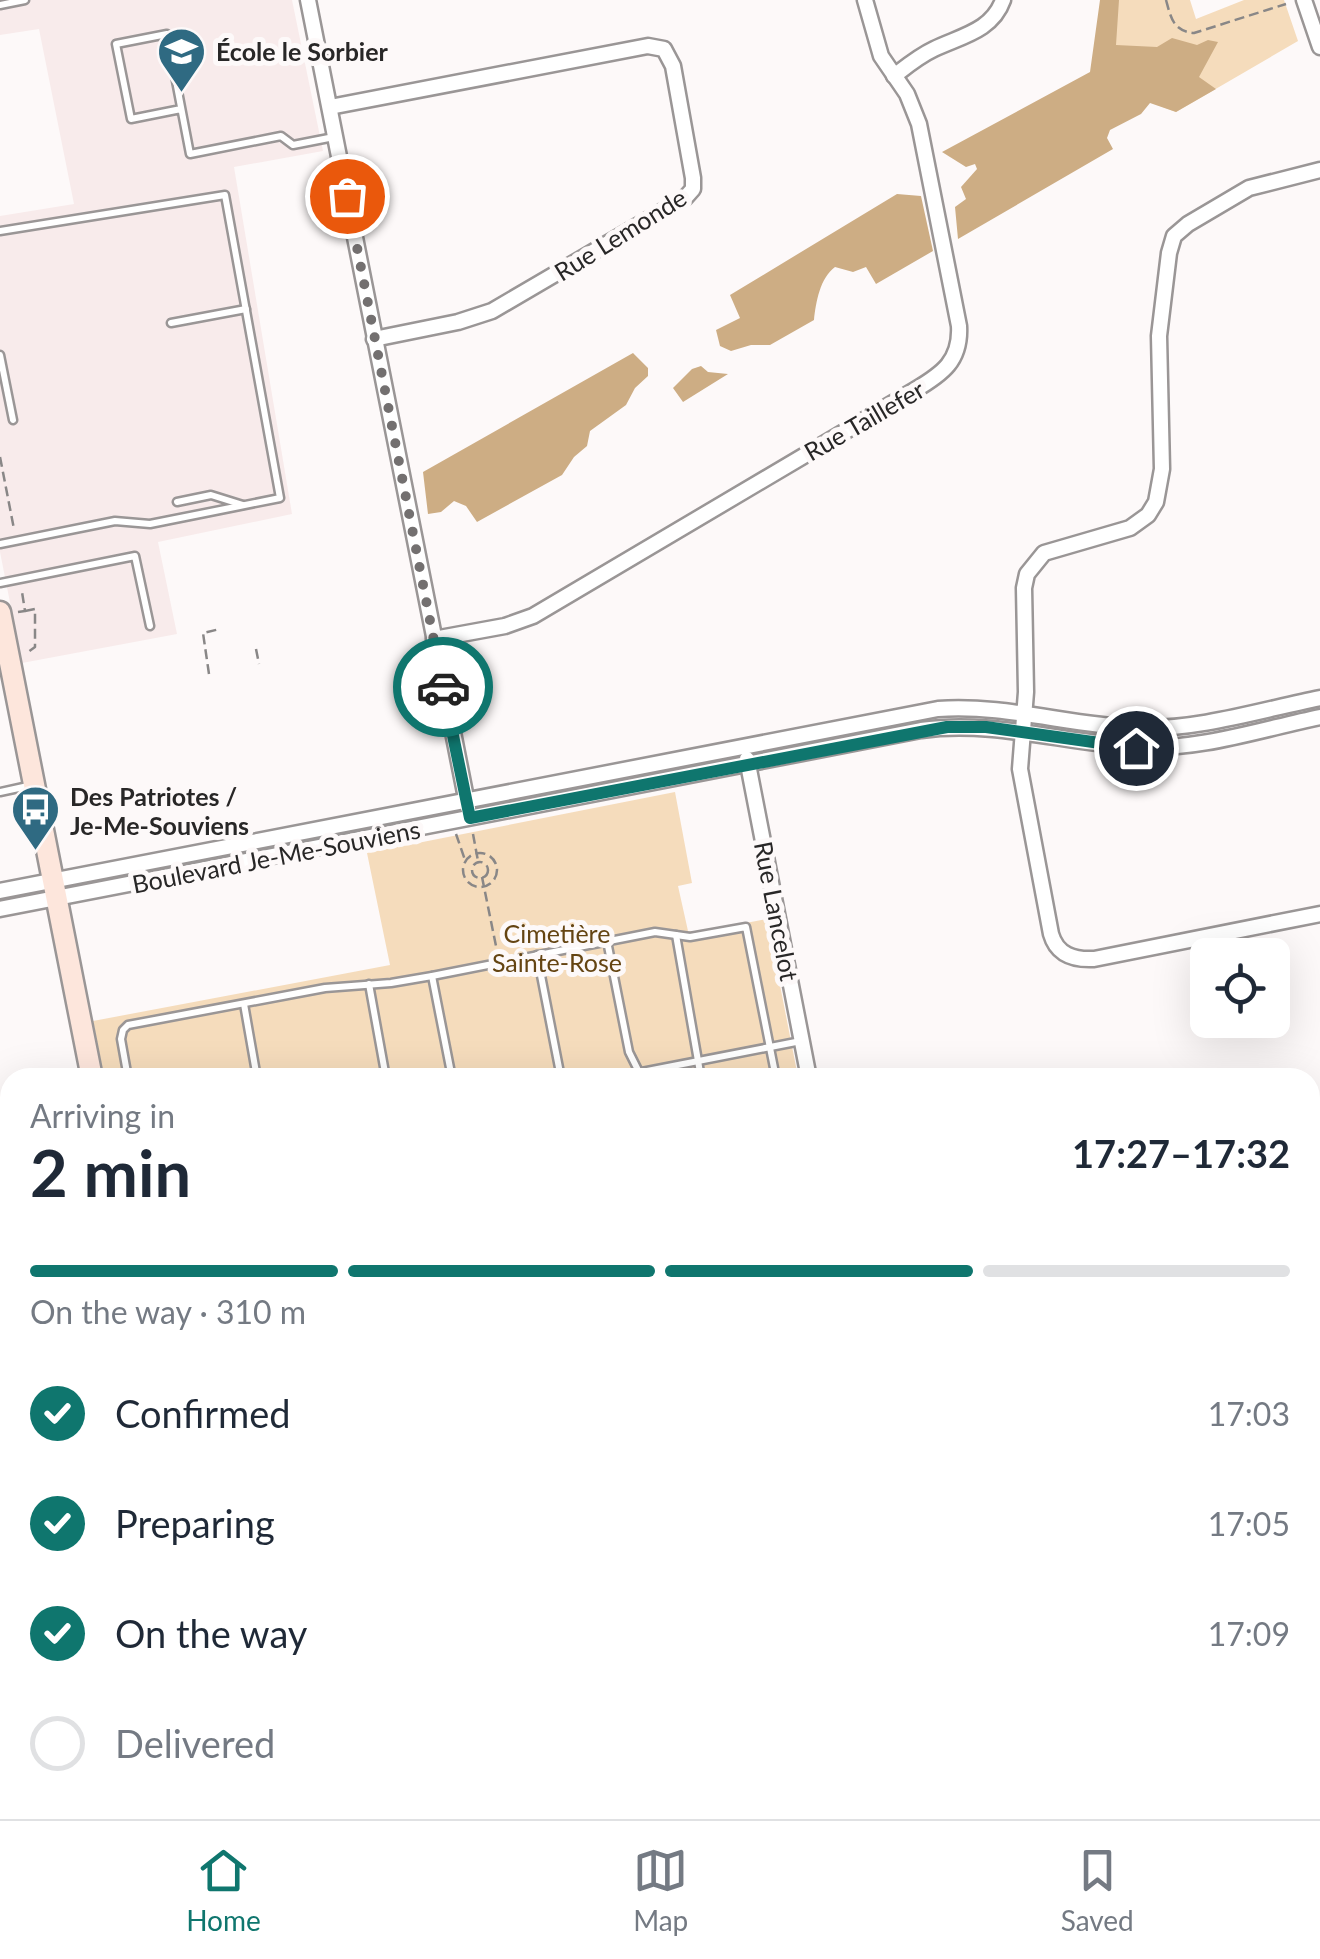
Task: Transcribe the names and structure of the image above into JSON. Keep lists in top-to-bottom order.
{
  "streets": {
    "street": [
      "Rue Lemonde",
      "Rue Taillefer",
      "Boulevard Je-Me-Souviens",
      "Rue Lancelot"
    ]
  },
  "crossings": [
    ["Boulevard Je-Me-Souviens", "Rue Lancelot"]
  ],
  "parks": ["Cimetière Sainte-Rose"],
  "places": {
    "school or university": ["École le Sorbier"],
    "bus stop": ["Des Patriotes / Je-Me-Souviens"]
  },
  "page": {
    "heading": ["2 min", "Arriving in", "17:27–17:32"],
    "bar": "On the way · 310 m",
    "list": [
      ["Confirmed", "17:03"],
      ["Preparing", "17:05"],
      ["On the way", "17:09"],
      "Delivered"
    ],
    "tabs": ["Home", "Map", "Saved"]
  }
}
